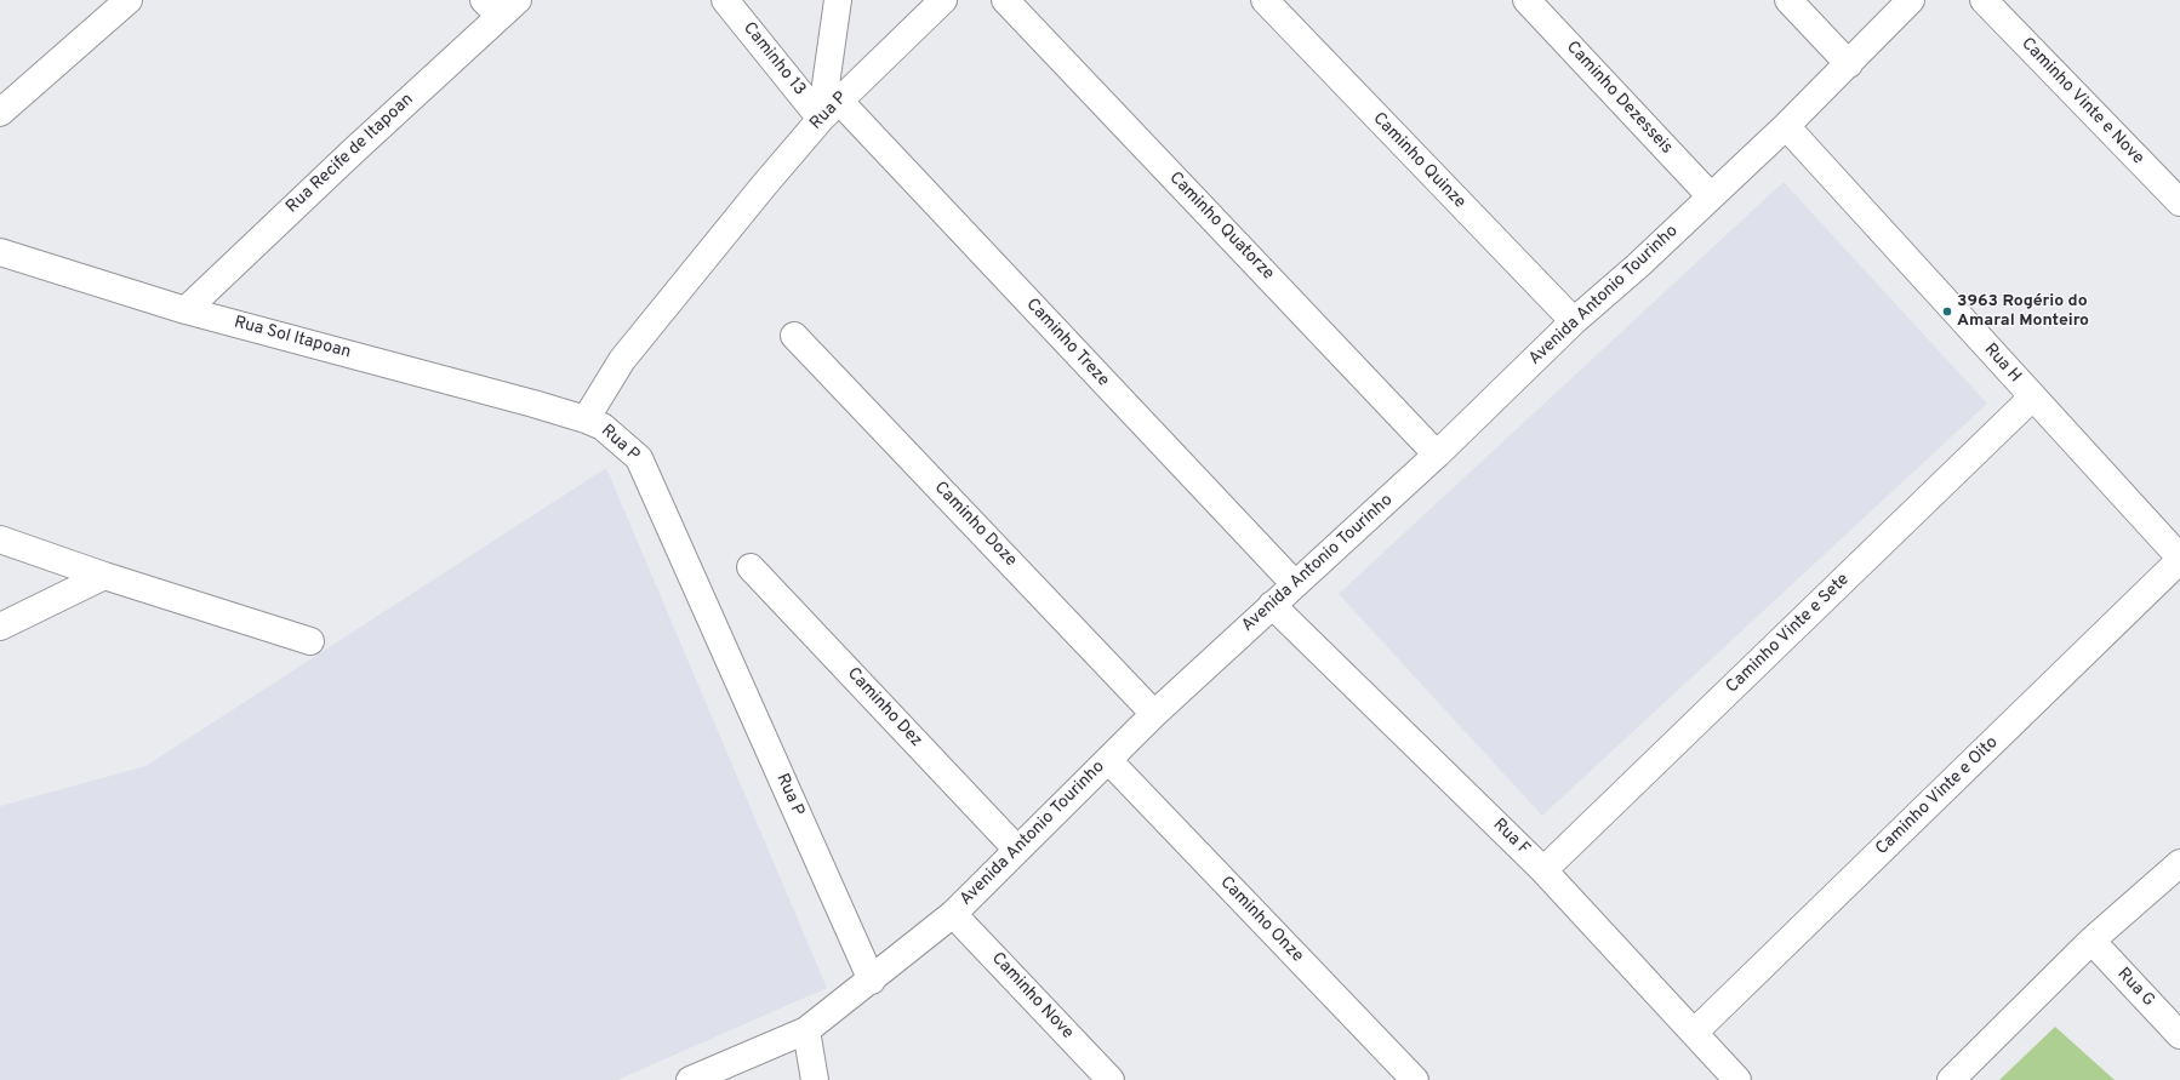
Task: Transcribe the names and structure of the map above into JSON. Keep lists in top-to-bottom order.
{
  "streets": {
    "street": [
      "Caminho 13",
      "Caminho Dezesseis",
      "Caminho Vinte e Nove",
      "Rua P",
      "Rua Recife de Itapoan",
      "Caminho Quinze",
      "Caminho Quatorze",
      "Avenida Antonio Tourinho",
      "Rua Sol Itapoan",
      "Caminho Treze",
      "Rua H",
      "Caminho Doze",
      "Caminho Vinte e Sete",
      "Caminho Dez",
      "Caminho Vinte e Oito",
      "Rua F",
      "Caminho Onze",
      "Rua G",
      "Caminho Nove"
    ]
  },
  "crossings": [
    ["Caminho 13", "Rua P"],
    ["Caminho 13", "Caminho Treze"],
    ["Caminho Dezesseis", "Avenida Antonio Tourinho"],
    ["Rua P", "Avenida Antonio Tourinho"],
    ["Rua P", "Rua Sol Itapoan"],
    ["Rua P", "Caminho Treze"],
    ["Rua Recife de Itapoan", "Rua Sol Itapoan"],
    ["Caminho Quinze", "Avenida Antonio Tourinho"],
    ["Caminho Quatorze", "Avenida Antonio Tourinho"],
    ["Avenida Antonio Tourinho", "Caminho Treze"],
    ["Avenida Antonio Tourinho", "Rua H"],
    ["Avenida Antonio Tourinho", "Caminho Doze"],
    ["Avenida Antonio Tourinho", "Caminho Dez"],
    ["Avenida Antonio Tourinho", "Rua F"],
    ["Avenida Antonio Tourinho", "Caminho Onze"],
    ["Avenida Antonio Tourinho", "Caminho Nove"],
    ["Rua H", "Caminho Vinte e Sete"],
    ["Rua H", "Caminho Vinte e Oito"],
    ["Caminho Vinte e Sete", "Rua F"],
    ["Caminho Vinte e Oito", "Rua F"]
  ],
  "places": ["3963 Rogério do Amaral Monteiro"]
}
